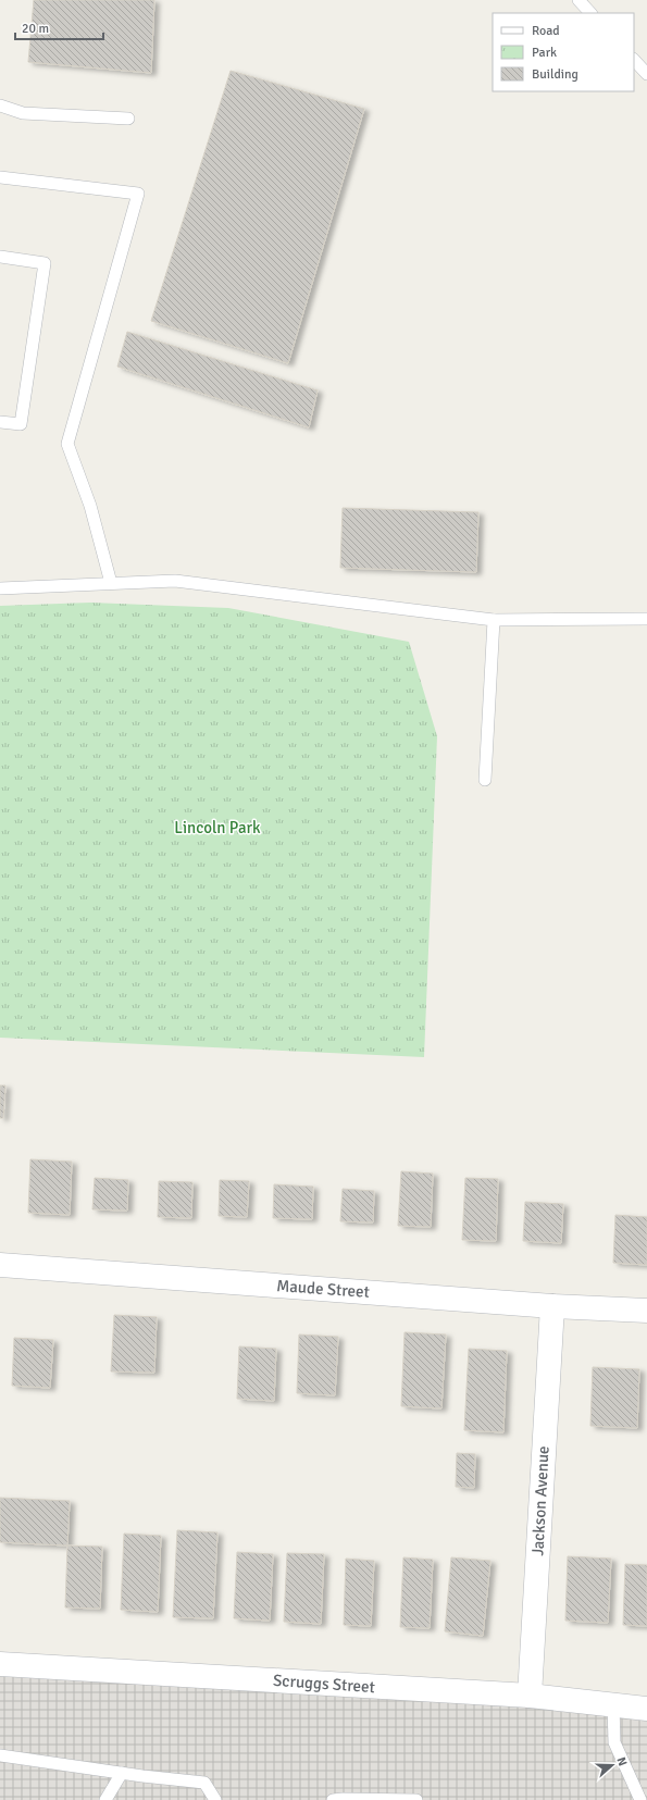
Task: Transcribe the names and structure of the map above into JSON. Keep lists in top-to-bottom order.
{
  "streets": {
    "street": ["Maude Street", "Jackson Avenue", "Scruggs Street"]
  },
  "crossings": [
    ["Maude Street", "Jackson Avenue"],
    ["Jackson Avenue", "Scruggs Street"]
  ],
  "parks": ["Lincoln Park"],
  "legend": ["Road", "Park", "Building"],
  "scale_bar": "20 m",
  "north": "right"
}
